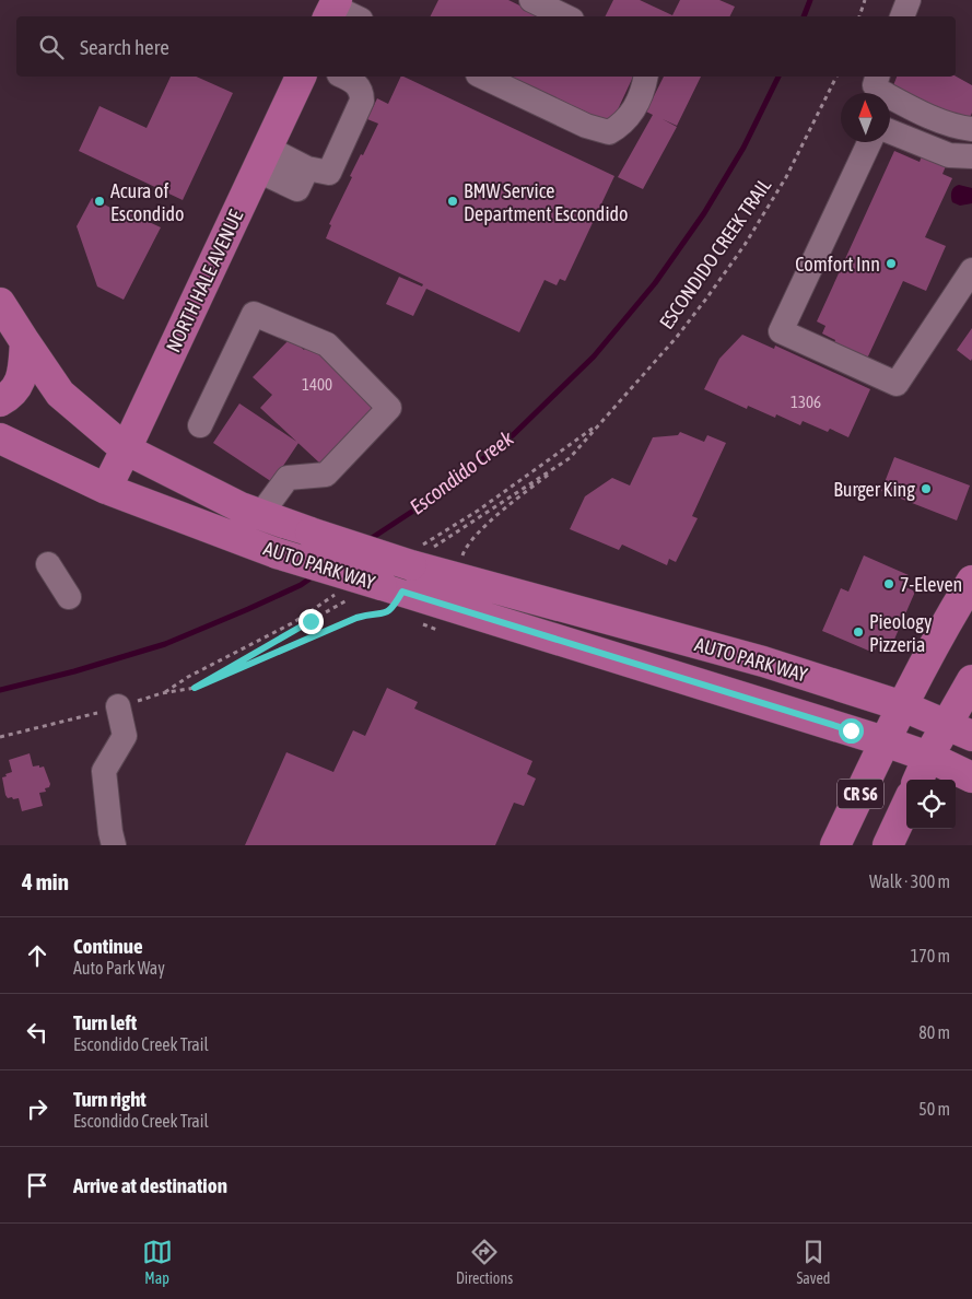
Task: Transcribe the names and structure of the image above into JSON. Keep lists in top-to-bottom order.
{
  "streets": {
    "main road": ["NORTH HALE AVENUE", "AUTO PARK WAY", "CR S6"],
    "path": ["ESCONDIDO CREEK TRAIL"]
  },
  "crossings": [
    ["ESCONDIDO CREEK TRAIL", "AUTO PARK WAY"],
    ["NORTH HALE AVENUE", "AUTO PARK WAY"],
    ["AUTO PARK WAY", "CR S6"]
  ],
  "water": ["Escondido Creek"],
  "places": [
    "Acura of Escondido",
    "BMW Service Department Escondido",
    "Comfort Inn",
    "Burger King",
    "7-Eleven",
    "Pieology Pizzeria"
  ],
  "house_numbers": ["1400", "1306"],
  "north": "top",
  "page": {
    "search": "Search here",
    "heading": ["4 min", "Walk · 300 m"],
    "list": [
      ["Continue", "Auto Park Way", "170 m"],
      ["Turn left", "Escondido Creek Trail", "80 m"],
      ["Turn right", "Escondido Creek Trail", "50 m"],
      "Arrive at destination"
    ],
    "nav": ["Map", "Directions", "Saved"]
  }
}
